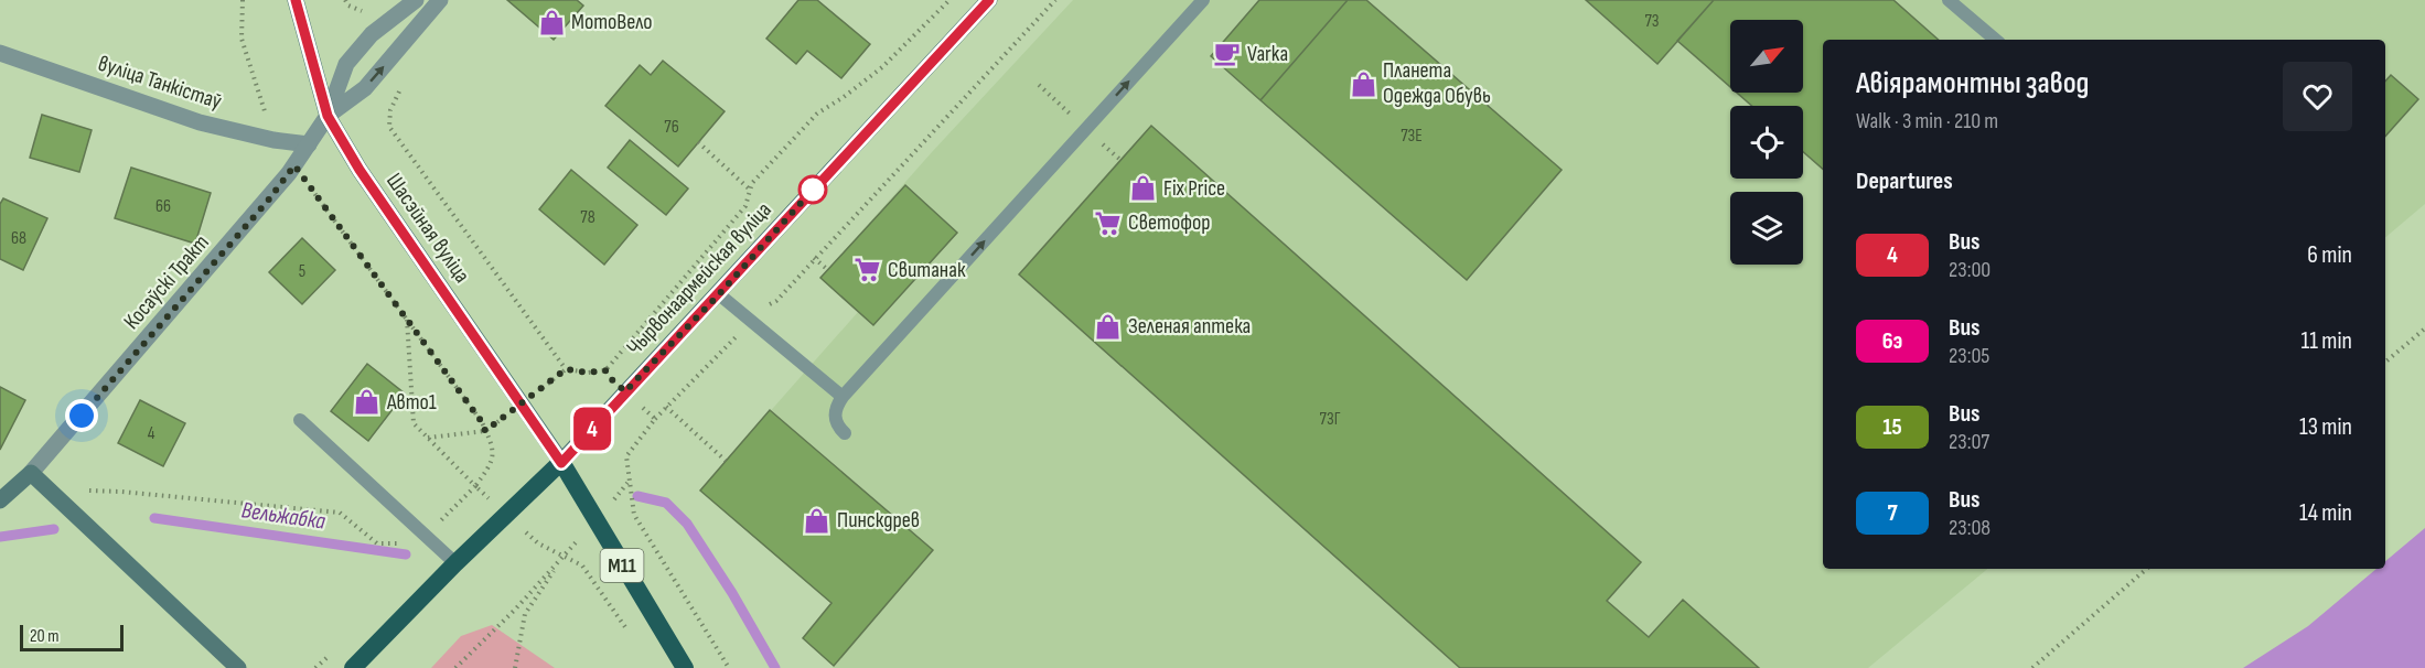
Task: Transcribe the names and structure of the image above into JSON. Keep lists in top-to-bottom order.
{
  "streets": {
    "highway": ["Чырвонаармейская вуліца", "М11"],
    "main road": ["Шасэйная вуліца", "Косаўскі Тракт"],
    "street": ["вуліца Танкістаў"]
  },
  "crossings": [
    ["вуліца Танкістаў", "Косаўскі Тракт"],
    ["Шасэйная вуліца", "Чырвонаармейская вуліца"],
    ["Шасэйная вуліца", "Косаўскі Тракт"],
    ["Шасэйная вуліца", "М11"],
    ["Чырвонаармейская вуліца", "М11"]
  ],
  "water": ["Вельжабка"],
  "places": {
    "shop": [
      "МотоВело",
      "Планета Одежда Обувь",
      "Fix Price",
      "Зеленая аптека",
      "Авто1",
      "Пинскдрев"
    ],
    "cafe": ["Varka"],
    "supermarket": ["Светофор", "Свитанак"]
  },
  "lines": ["bus line 4"],
  "house_numbers": [
    "73",
    "76",
    "73Е",
    "66",
    "78",
    "68",
    "5",
    "73Г",
    "4"
  ],
  "scale_bar": "20 m",
  "north": "top right",
  "page": {
    "on_map": "4",
    "heading": [
      ["Авіярамонтны завод", "Walk · 3 min · 210 m"],
      "Departures"
    ],
    "list": [
      {
        "mark": "4",
        "name": "Bus",
        "note": "23:00",
        "value": "6 min"
      },
      {
        "mark": "6э",
        "name": "Bus",
        "note": "23:05",
        "value": "11 min"
      },
      {
        "mark": "15",
        "name": "Bus",
        "note": "23:07",
        "value": "13 min"
      },
      {
        "mark": "7",
        "name": "Bus",
        "note": "23:08",
        "value": "14 min"
      }
    ],
    "scale": "20 m"
  }
}
